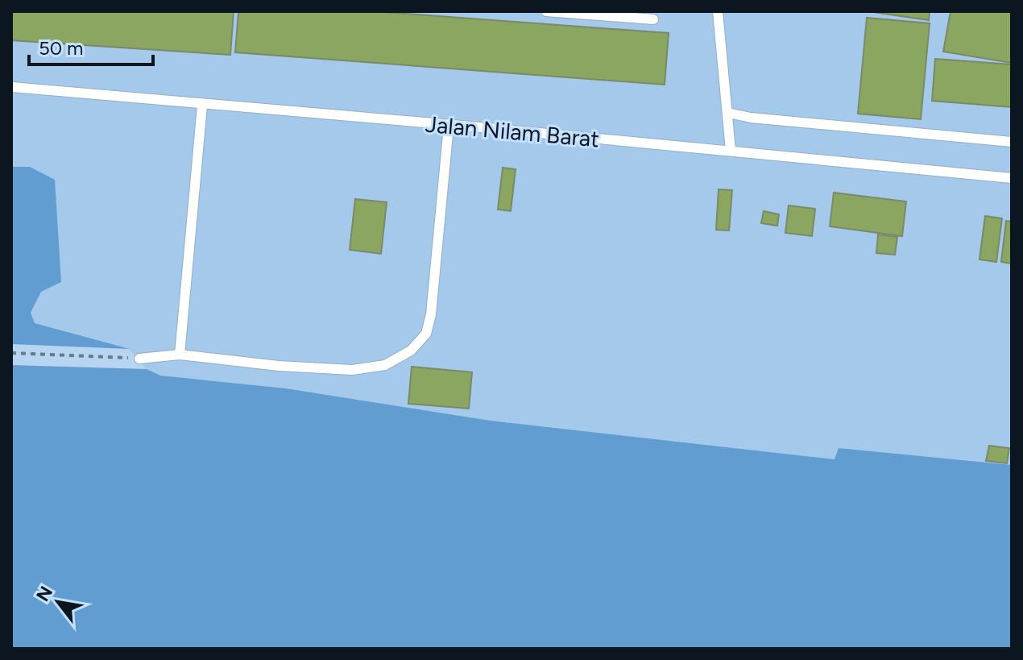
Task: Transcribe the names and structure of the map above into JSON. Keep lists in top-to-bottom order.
{
  "streets": {
    "lane": ["Jalan Nilam Barat"]
  },
  "scale_bar": "50 m",
  "north": "top left"
}
